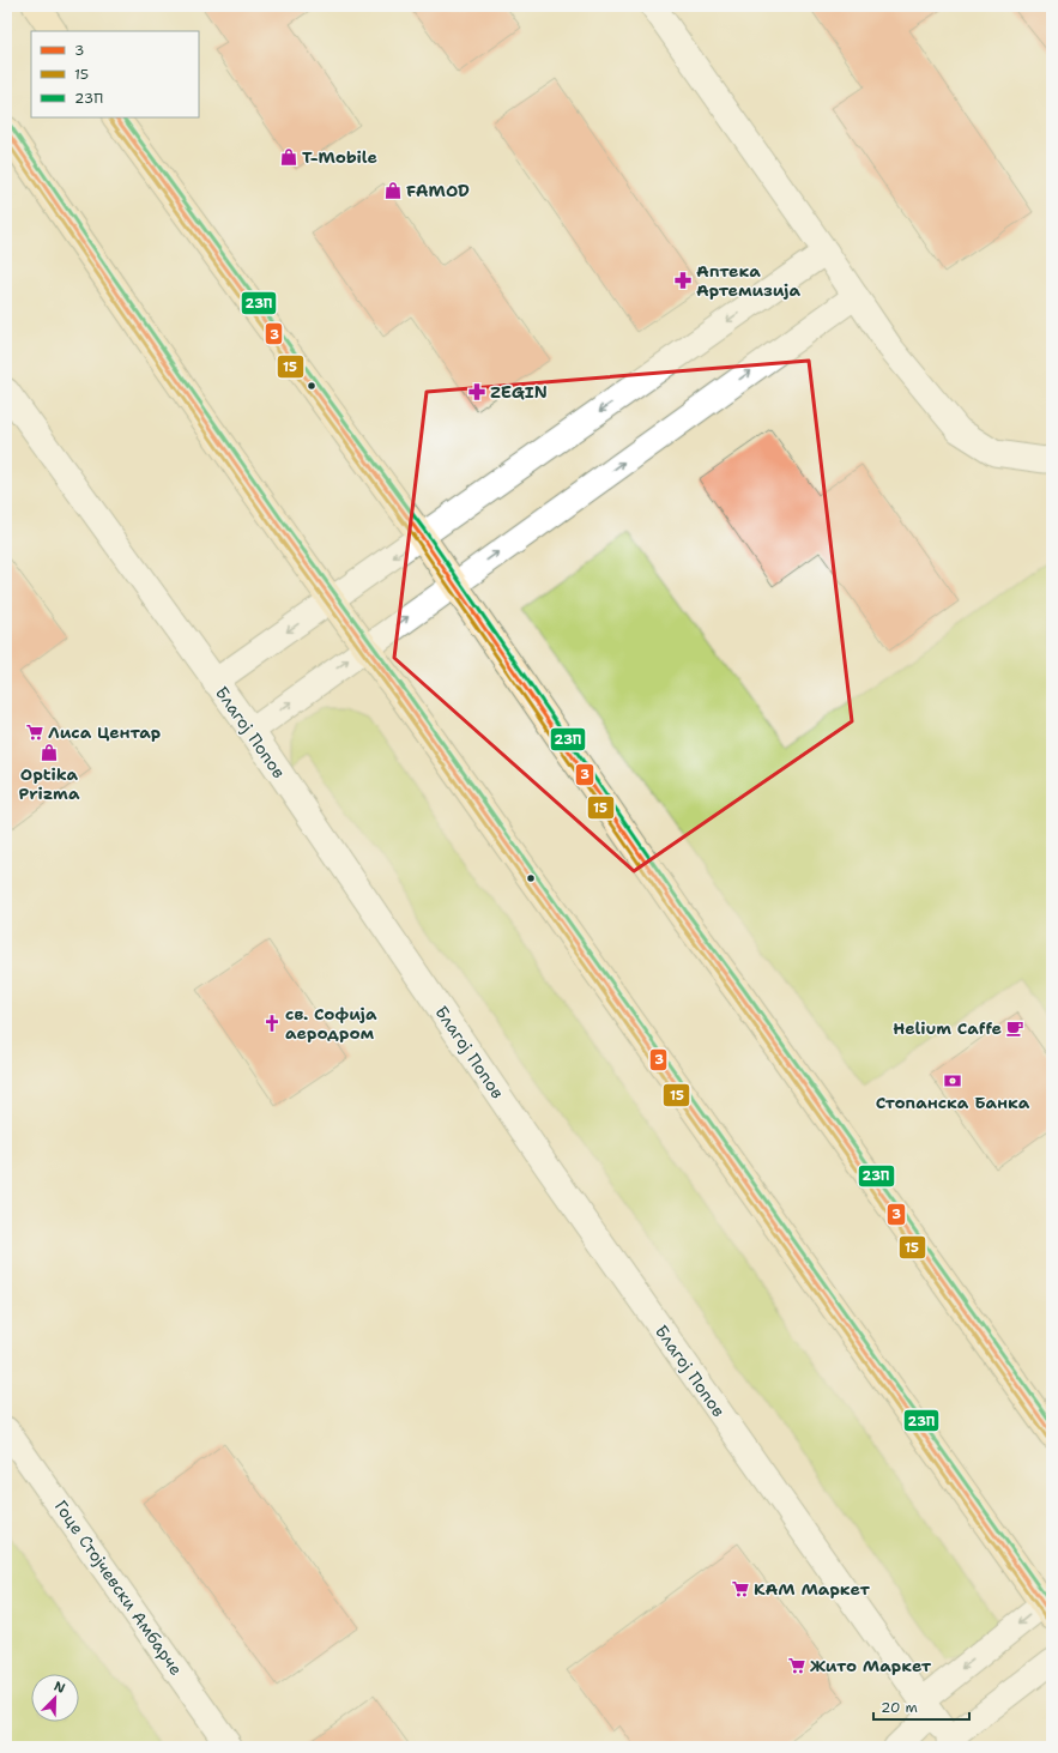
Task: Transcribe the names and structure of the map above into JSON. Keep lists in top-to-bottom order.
{
  "streets": {
    "street": ["Благој Попов", "Гоце Стојчевски Амбарче"]
  },
  "places": {
    "shop": ["T-Mobile", "FAMOD", "Optika Prizma"],
    "pharmacy": ["Аптека Артемизија", "ZEGIN"],
    "supermarket": ["Лиса Центар", "КАМ Маркет", "Жито Маркет"],
    "church": ["св. Софија аеродром"],
    "cafe": ["Helium Caffe"],
    "bank": ["Стопанска Банка"]
  },
  "lines": ["transit line 3", "transit line 23П", "transit line 15"],
  "legend": ["3", "15", "23П"],
  "scale_bar": "20 m",
  "north": "top right"
}
